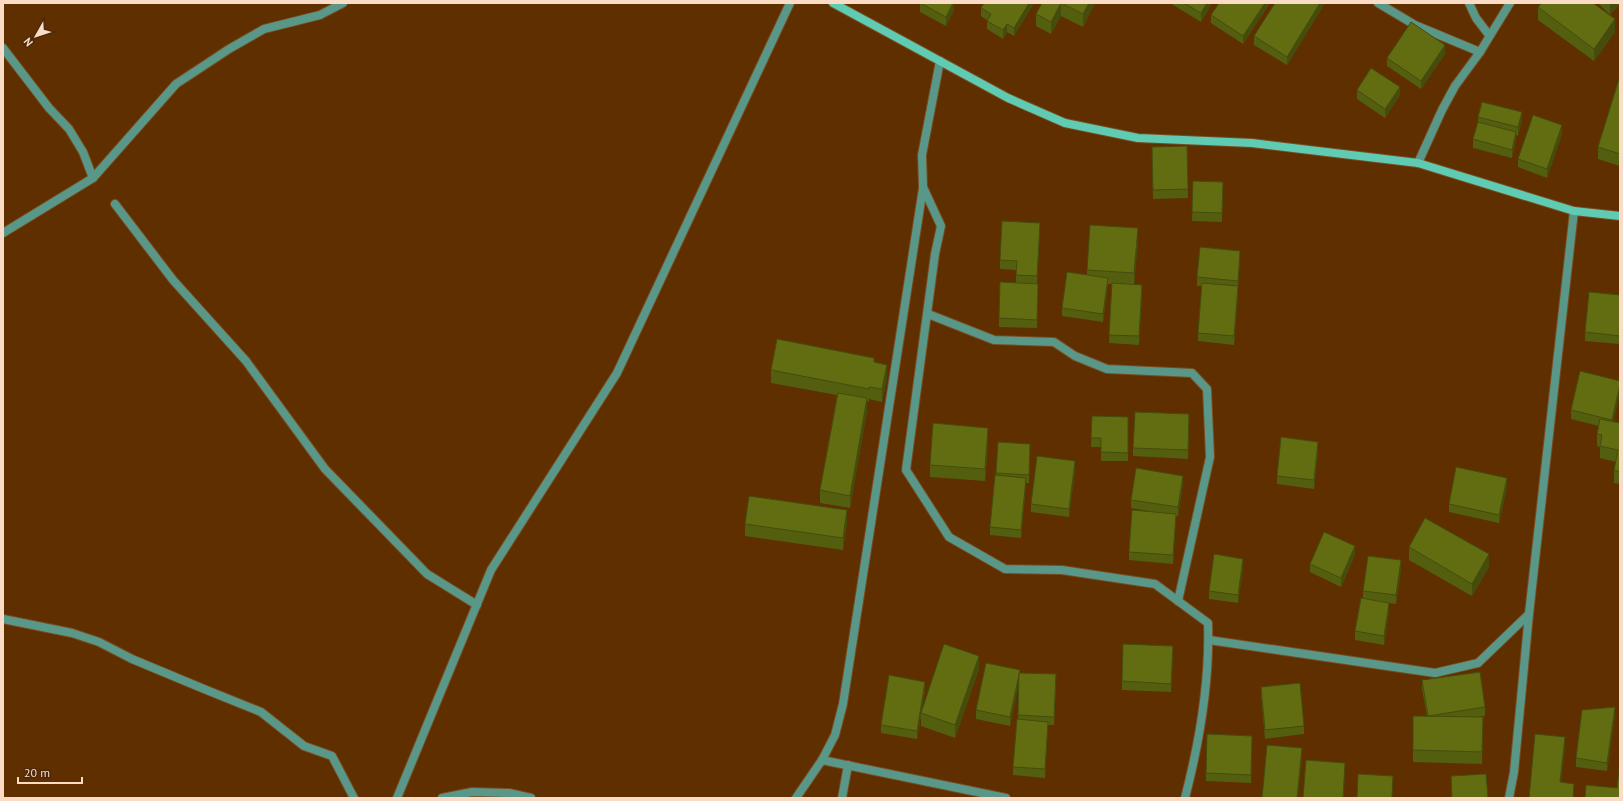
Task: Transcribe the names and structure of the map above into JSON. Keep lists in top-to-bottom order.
{
  "scale_bar": "20 m",
  "north": "bottom left"
}
